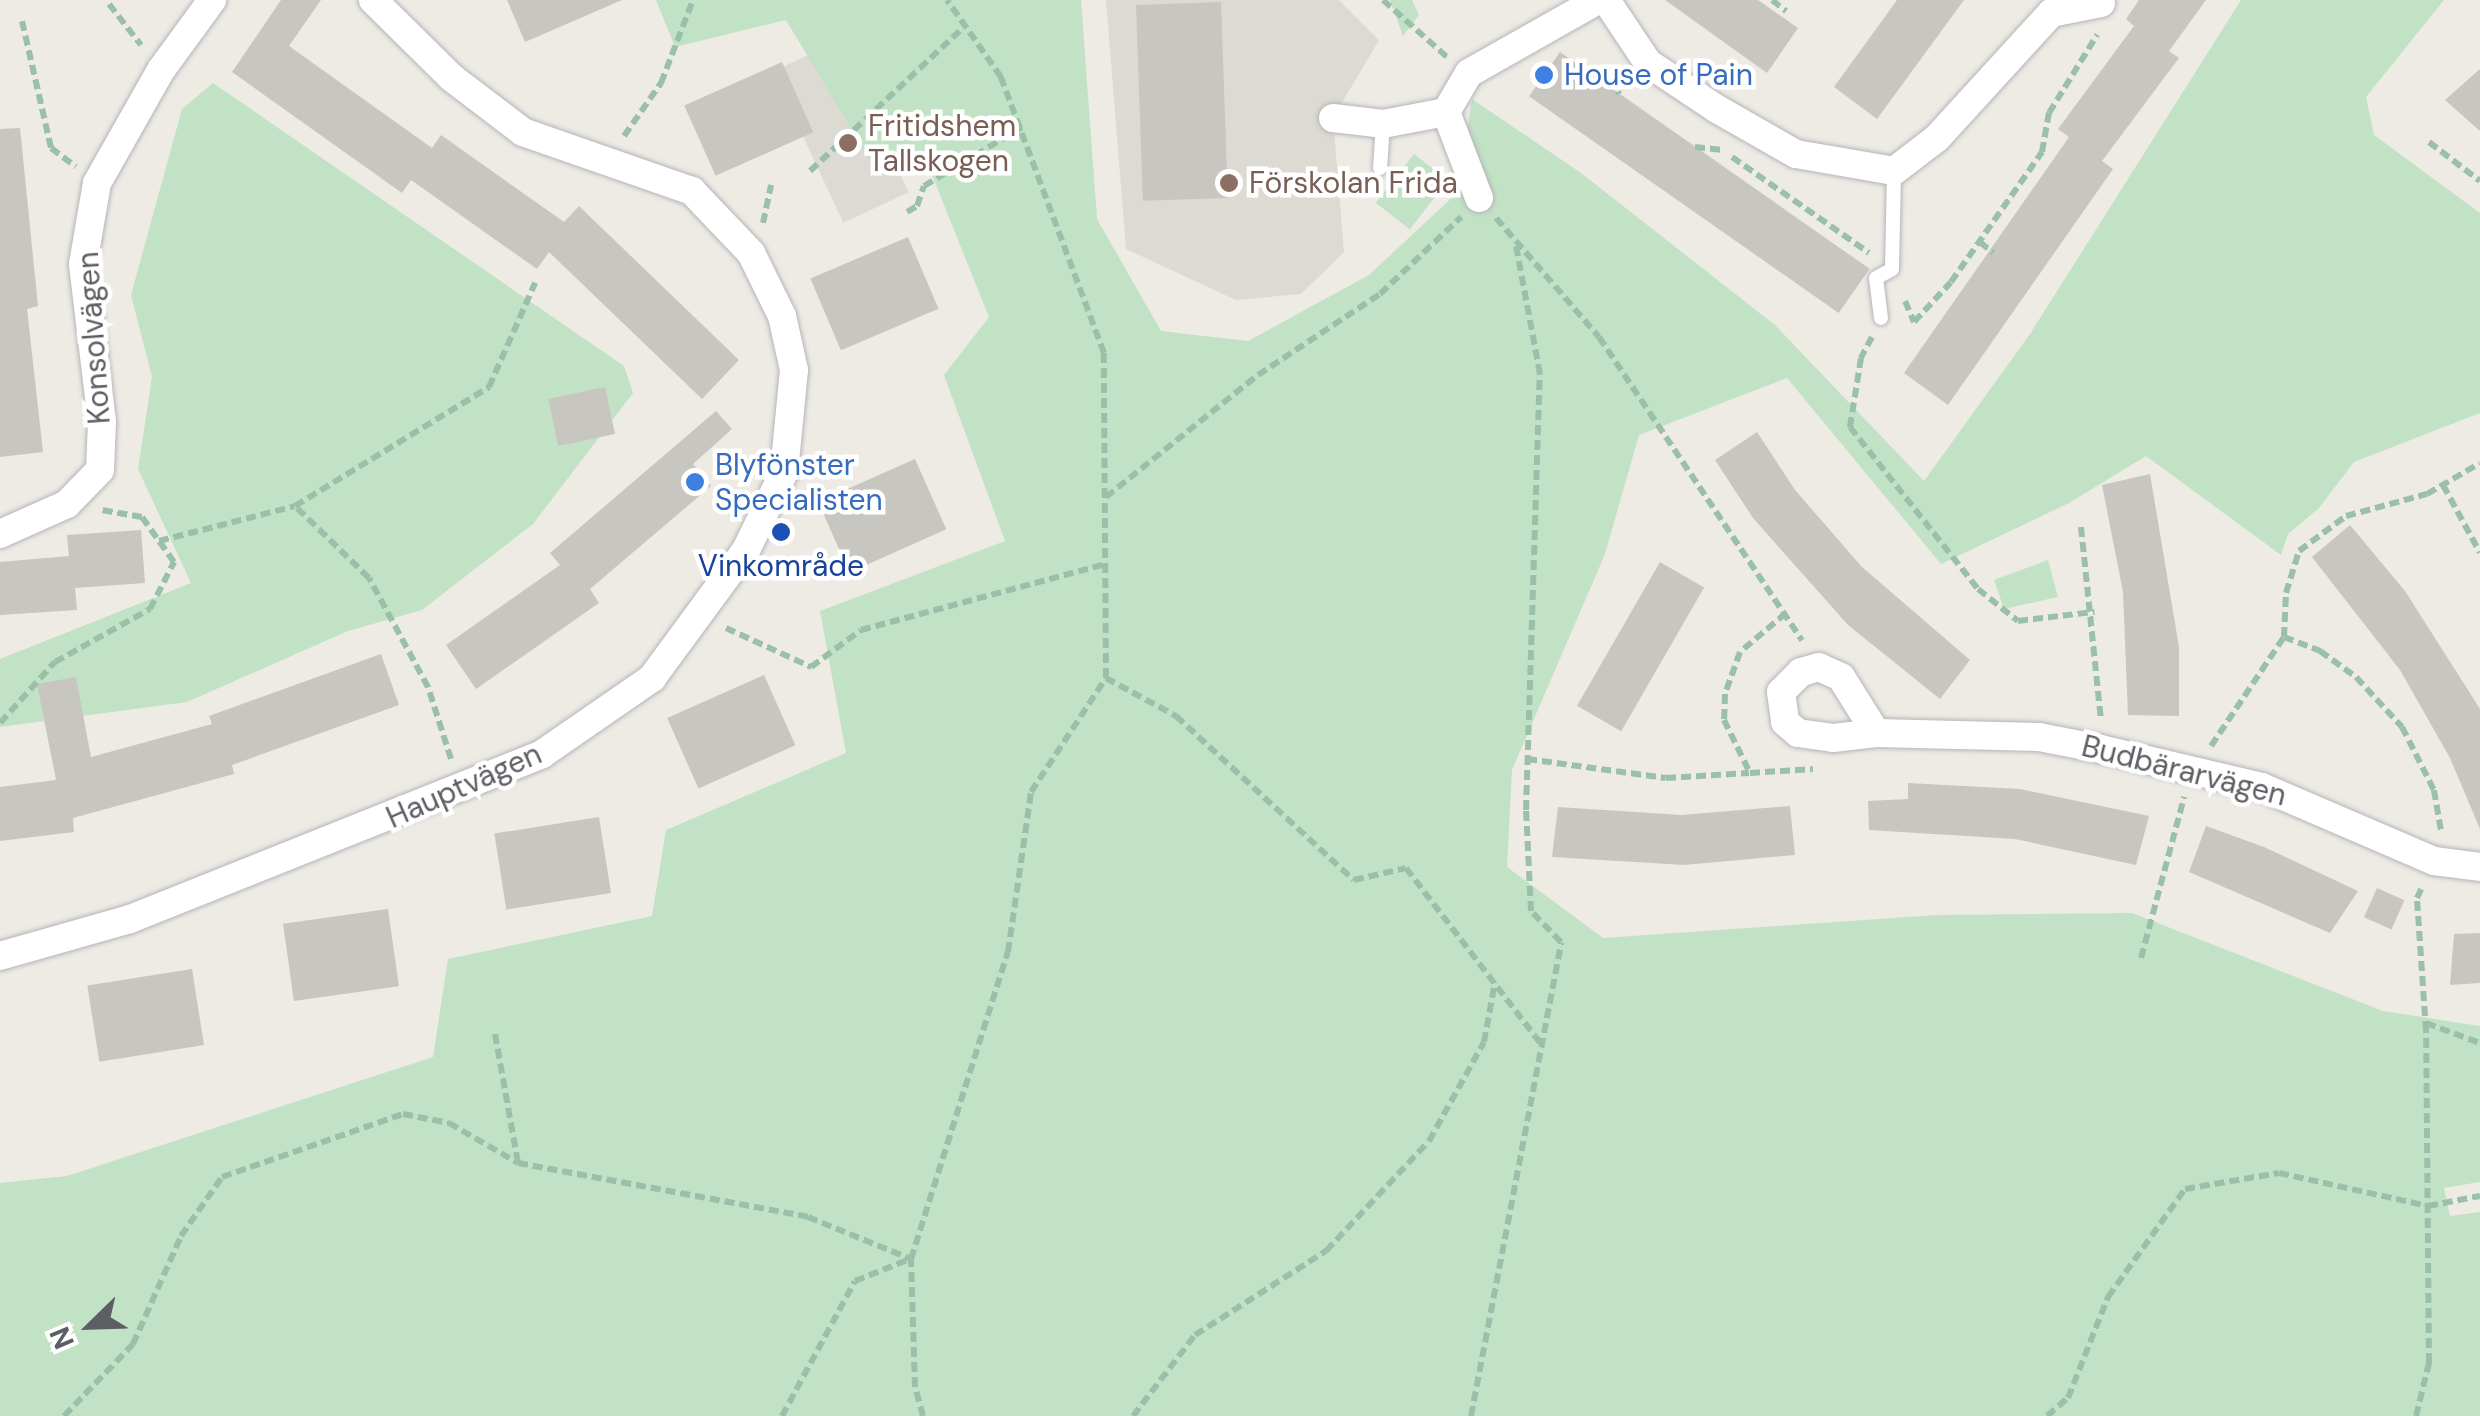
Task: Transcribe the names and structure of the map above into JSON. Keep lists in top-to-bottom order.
{
  "streets": {
    "street": ["Konsolvägen", "Budbärarvägen", "Hauptvägen"]
  },
  "places": [
    "House of Pain",
    "Fritidshem Tallskogen",
    "Förskolan Frida",
    "Blyfönster Specialisten",
    "Vinkområde"
  ],
  "north": "bottom left"
}
